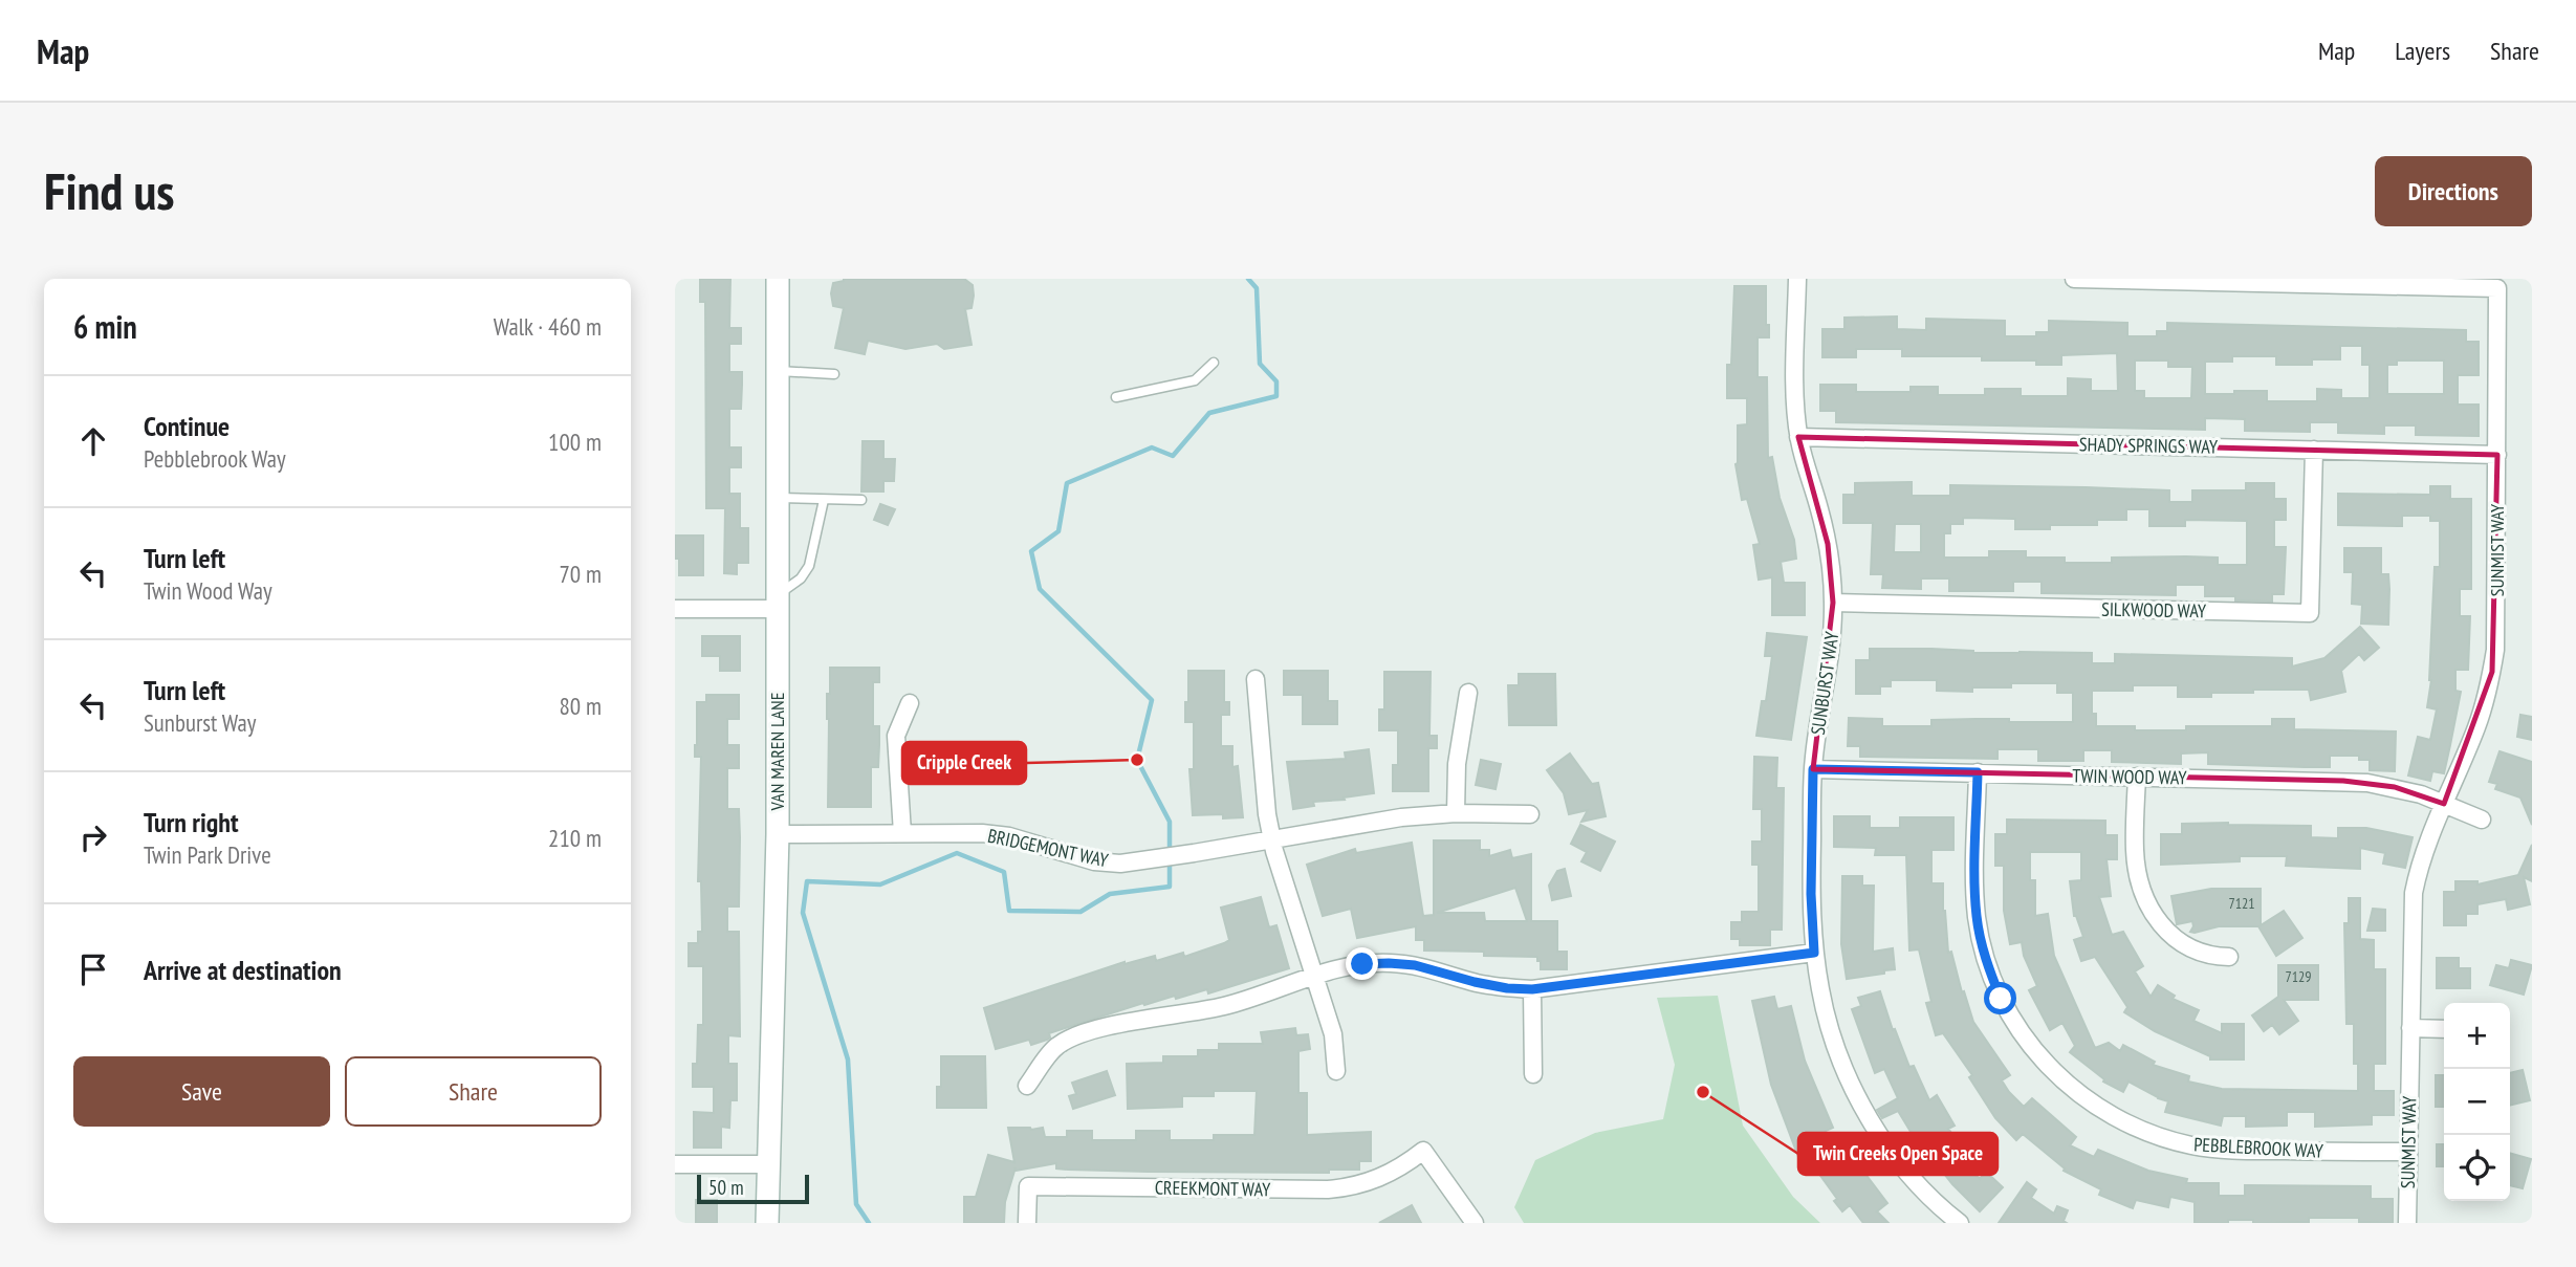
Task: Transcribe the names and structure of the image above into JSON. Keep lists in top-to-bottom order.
{
  "streets": {
    "main road": ["VAN MAREN LANE"],
    "street": [
      "SHADY SPRINGS WAY",
      "SUNMIST WAY",
      "SILKWOOD WAY",
      "SUNBURST WAY",
      "TWIN WOOD WAY",
      "BRIDGEMONT WAY",
      "PEBBLEBROOK WAY",
      "CREEKMONT WAY"
    ]
  },
  "crossings": [
    ["SHADY SPRINGS WAY", "SUNMIST WAY"],
    ["SHADY SPRINGS WAY", "SILKWOOD WAY"],
    ["SHADY SPRINGS WAY", "SUNBURST WAY"],
    ["SUNMIST WAY", "TWIN WOOD WAY"],
    ["SUNMIST WAY", "PEBBLEBROOK WAY"],
    ["SILKWOOD WAY", "SUNBURST WAY"],
    ["SUNBURST WAY", "TWIN WOOD WAY"],
    ["VAN MAREN LANE", "BRIDGEMONT WAY"],
    ["TWIN WOOD WAY", "PEBBLEBROOK WAY"]
  ],
  "places": ["Cripple Creek", "Twin Creeks Open Space"],
  "house_numbers": ["7121", "7129"],
  "scale_bar": "50 m",
  "page": {
    "header": "Map",
    "nav": ["Map", "Layers", "Share"],
    "buttons": [
      "Directions",
      ["Save", "Share"]
    ],
    "title": "Find us",
    "heading": ["6 min", "Walk · 460 m"],
    "list": [
      ["Continue", "Pebblebrook Way", "100 m"],
      ["Turn left", "Twin Wood Way", "70 m"],
      ["Turn left", "Sunburst Way", "80 m"],
      ["Turn right", "Twin Park Drive", "210 m"],
      "Arrive at destination"
    ],
    "map_buttons": ["+", "−"],
    "scale": "50 m"
  }
}
